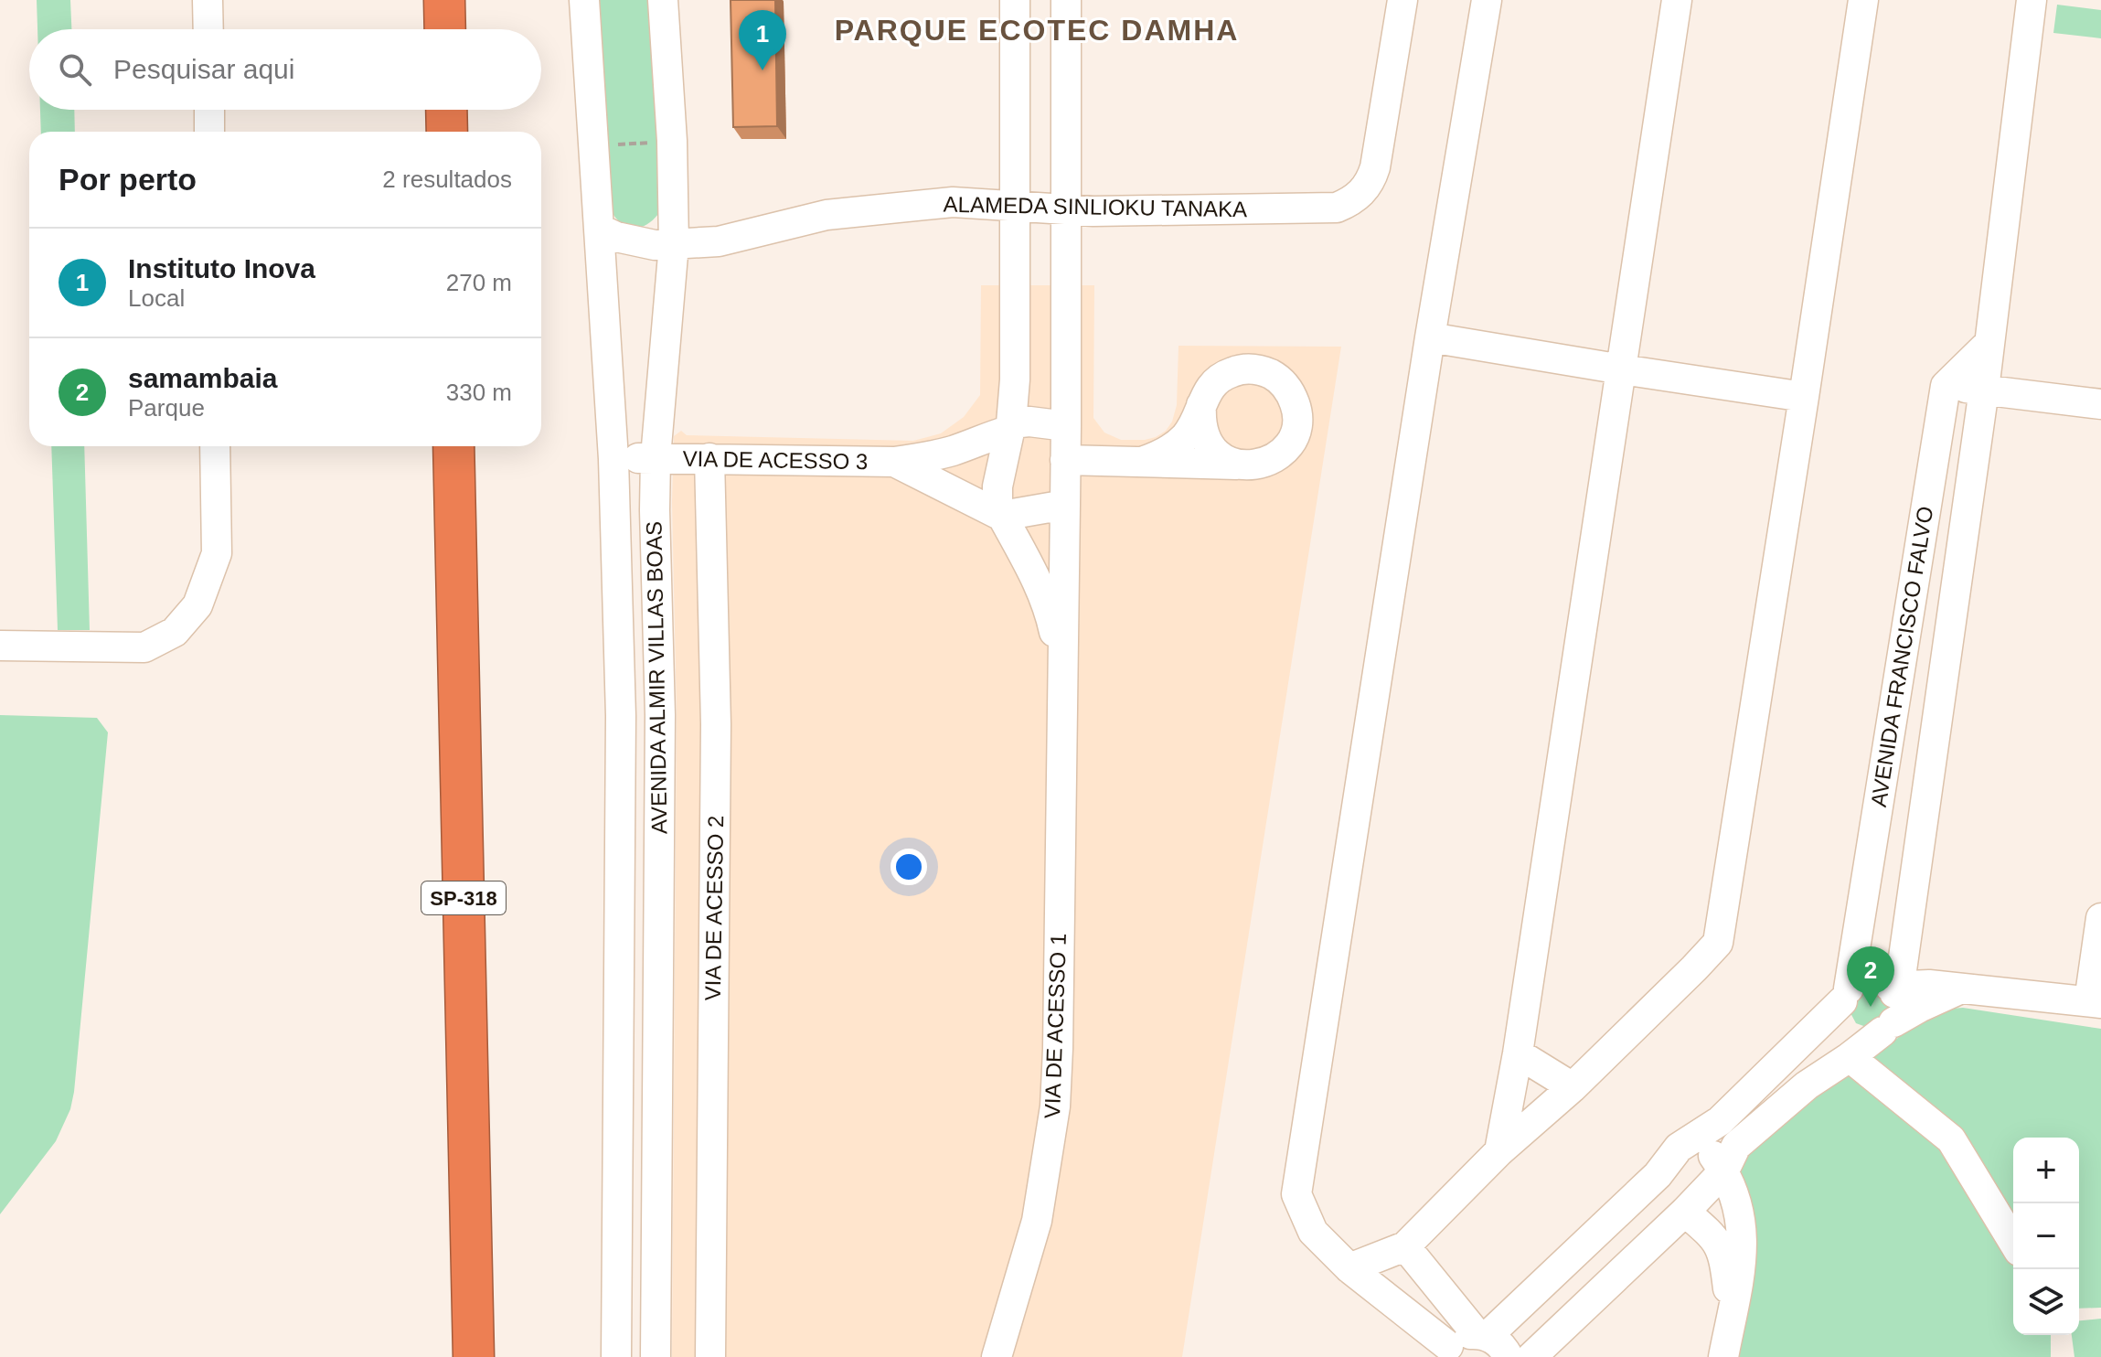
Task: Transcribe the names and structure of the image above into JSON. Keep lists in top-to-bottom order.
{
  "streets": {
    "highway": ["SP-318"],
    "street": [
      "ALAMEDA SINLIOKU TANAKA",
      "VIA DE ACESSO 3",
      "AVENIDA FRANCISCO FALVO",
      "AVENIDA ALMIR VILLAS BOAS",
      "VIA DE ACESSO 2",
      "VIA DE ACESSO 1"
    ]
  },
  "crossings": [
    ["ALAMEDA SINLIOKU TANAKA", "AVENIDA ALMIR VILLAS BOAS"],
    ["VIA DE ACESSO 3", "AVENIDA ALMIR VILLAS BOAS"],
    ["VIA DE ACESSO 3", "VIA DE ACESSO 2"]
  ],
  "districts": ["PARQUE ECOTEC DAMHA"],
  "page": {
    "pins": ["1", "2"],
    "search": "Pesquisar aqui",
    "heading": ["Por perto", "2 resultados"],
    "list": [
      {
        "mark": "1",
        "name": "Instituto Inova",
        "note": "Local",
        "value": "270 m"
      },
      {
        "mark": "2",
        "name": "samambaia",
        "note": "Parque",
        "value": "330 m"
      }
    ],
    "map_buttons": ["+", "−"]
  }
}
